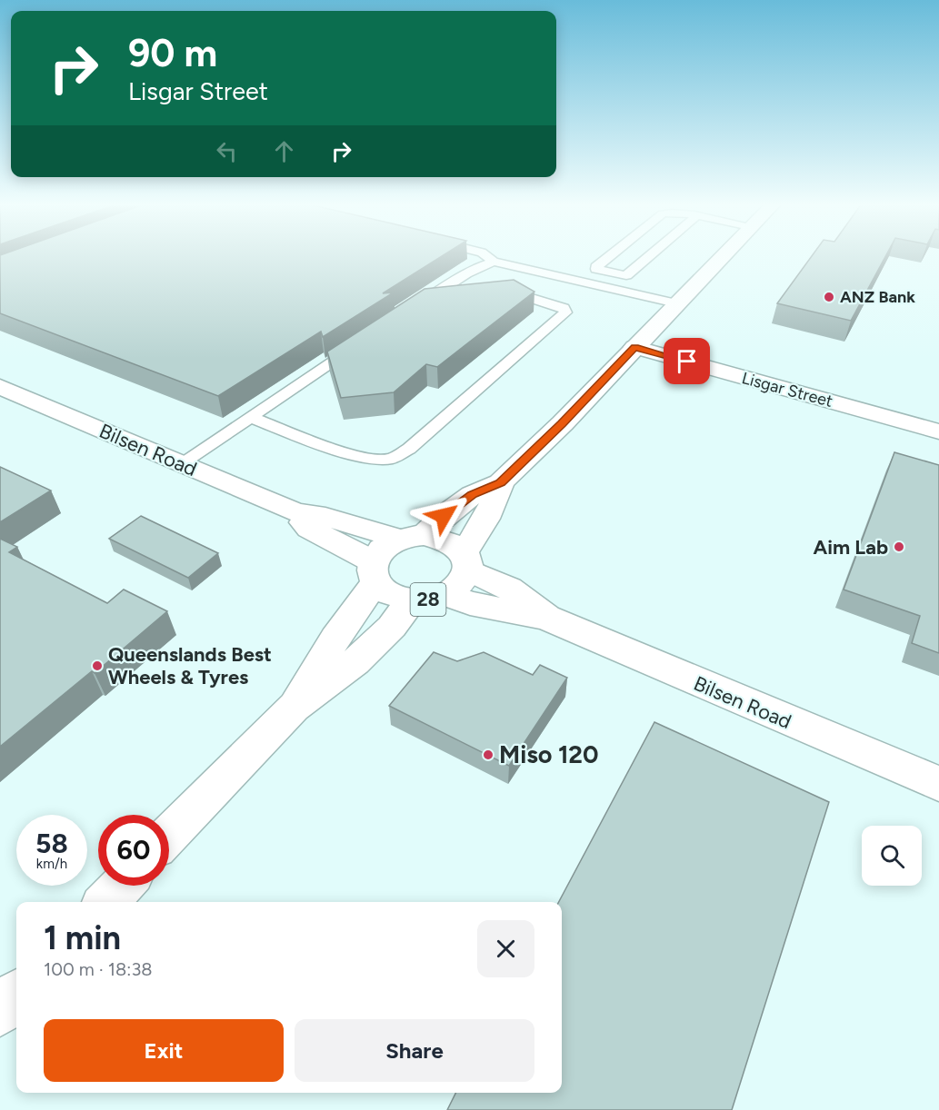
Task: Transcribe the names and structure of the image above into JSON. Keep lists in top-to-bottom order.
{
  "streets": {
    "main road": ["Lisgar Street", "Bilsen Road", "28"]
  },
  "crossings": [
    ["Lisgar Street", "28"],
    ["Bilsen Road", "28"]
  ],
  "places": [
    "ANZ Bank",
    "Aim Lab",
    "Queenslands Best Wheels & Tyres",
    "Miso 120"
  ],
  "page": {
    "turn": ["90 m", "Lisgar Street"],
    "speed": "58 km/h",
    "limit": "60",
    "heading": ["1 min", "100 m · 18:38"],
    "buttons": ["Exit", "Share"]
  }
}
